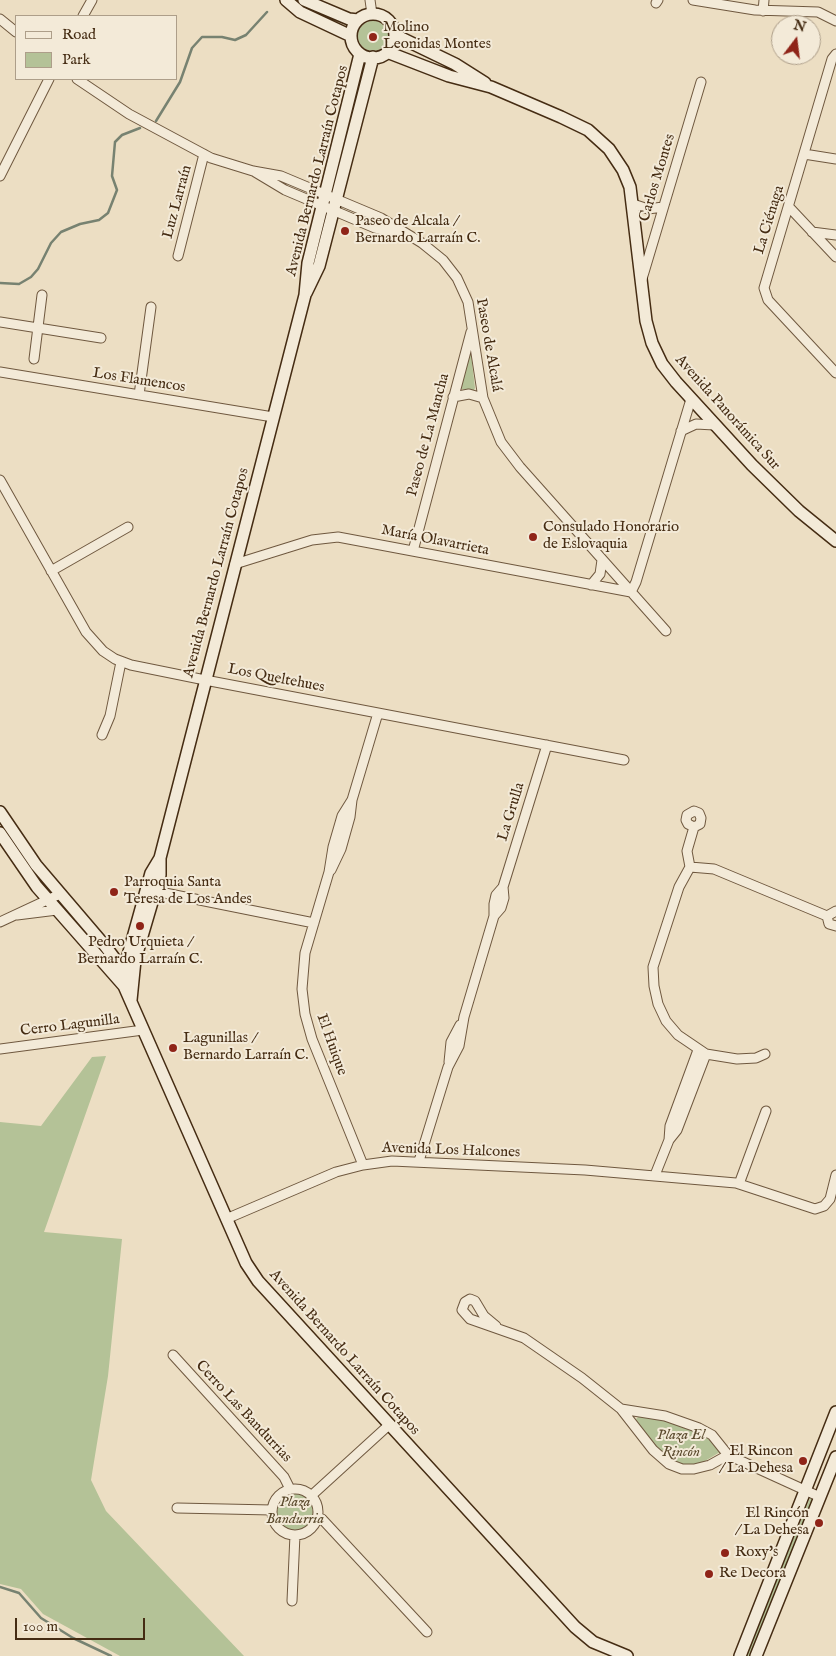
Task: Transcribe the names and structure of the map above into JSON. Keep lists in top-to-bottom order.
{
  "streets": {
    "street": [
      "Avenida Bernardo Larraín Cotapos",
      "Carlos Montes",
      "Luz Larraín",
      "La Ciénaga",
      "Paseo de Alcalá",
      "Los Flamencos",
      "Avenida Panorámica Sur",
      "Paseo de La Mancha",
      "María Olavarrieta",
      "Los Queltehues",
      "La Grulla",
      "Cerro Lagunilla",
      "El Huique",
      "Avenida Los Halcones",
      "Cerro Las Bandurrias"
    ]
  },
  "crossings": [
    ["Avenida Bernardo Larraín Cotapos", "Paseo de Alcalá"],
    ["Avenida Bernardo Larraín Cotapos", "Los Flamencos"],
    ["Avenida Bernardo Larraín Cotapos", "Avenida Panorámica Sur"],
    ["Avenida Bernardo Larraín Cotapos", "María Olavarrieta"],
    ["Avenida Bernardo Larraín Cotapos", "Los Queltehues"],
    ["Avenida Bernardo Larraín Cotapos", "Cerro Lagunilla"],
    ["Avenida Bernardo Larraín Cotapos", "Avenida Los Halcones"],
    ["Carlos Montes", "Avenida Panorámica Sur"],
    ["Luz Larraín", "Paseo de Alcalá"],
    ["Paseo de Alcalá", "Paseo de La Mancha"],
    ["Paseo de Alcalá", "María Olavarrieta"],
    ["Paseo de La Mancha", "María Olavarrieta"],
    ["Los Queltehues", "La Grulla"],
    ["Los Queltehues", "El Huique"],
    ["La Grulla", "Avenida Los Halcones"],
    ["El Huique", "Avenida Los Halcones"]
  ],
  "parks": ["Plaza El Rincón", "Plaza Bandurria"],
  "places": [
    "Molino Leonidas Montes",
    "Paseo de Alcala / Bernardo Larraín C.",
    "Consulado Honorario de Eslovaquia",
    "Parroquia Santa Teresa de Los Andes",
    "Pedro Urquieta / Bernardo Larraín C.",
    "Lagunillas / Bernardo Larraín C.",
    "El Rincon / La Dehesa",
    "El Rincón / La Dehesa",
    "Roxy's",
    "Re Decora"
  ],
  "legend": ["Road", "Park"],
  "scale_bar": "100 m",
  "north": "top"
}
